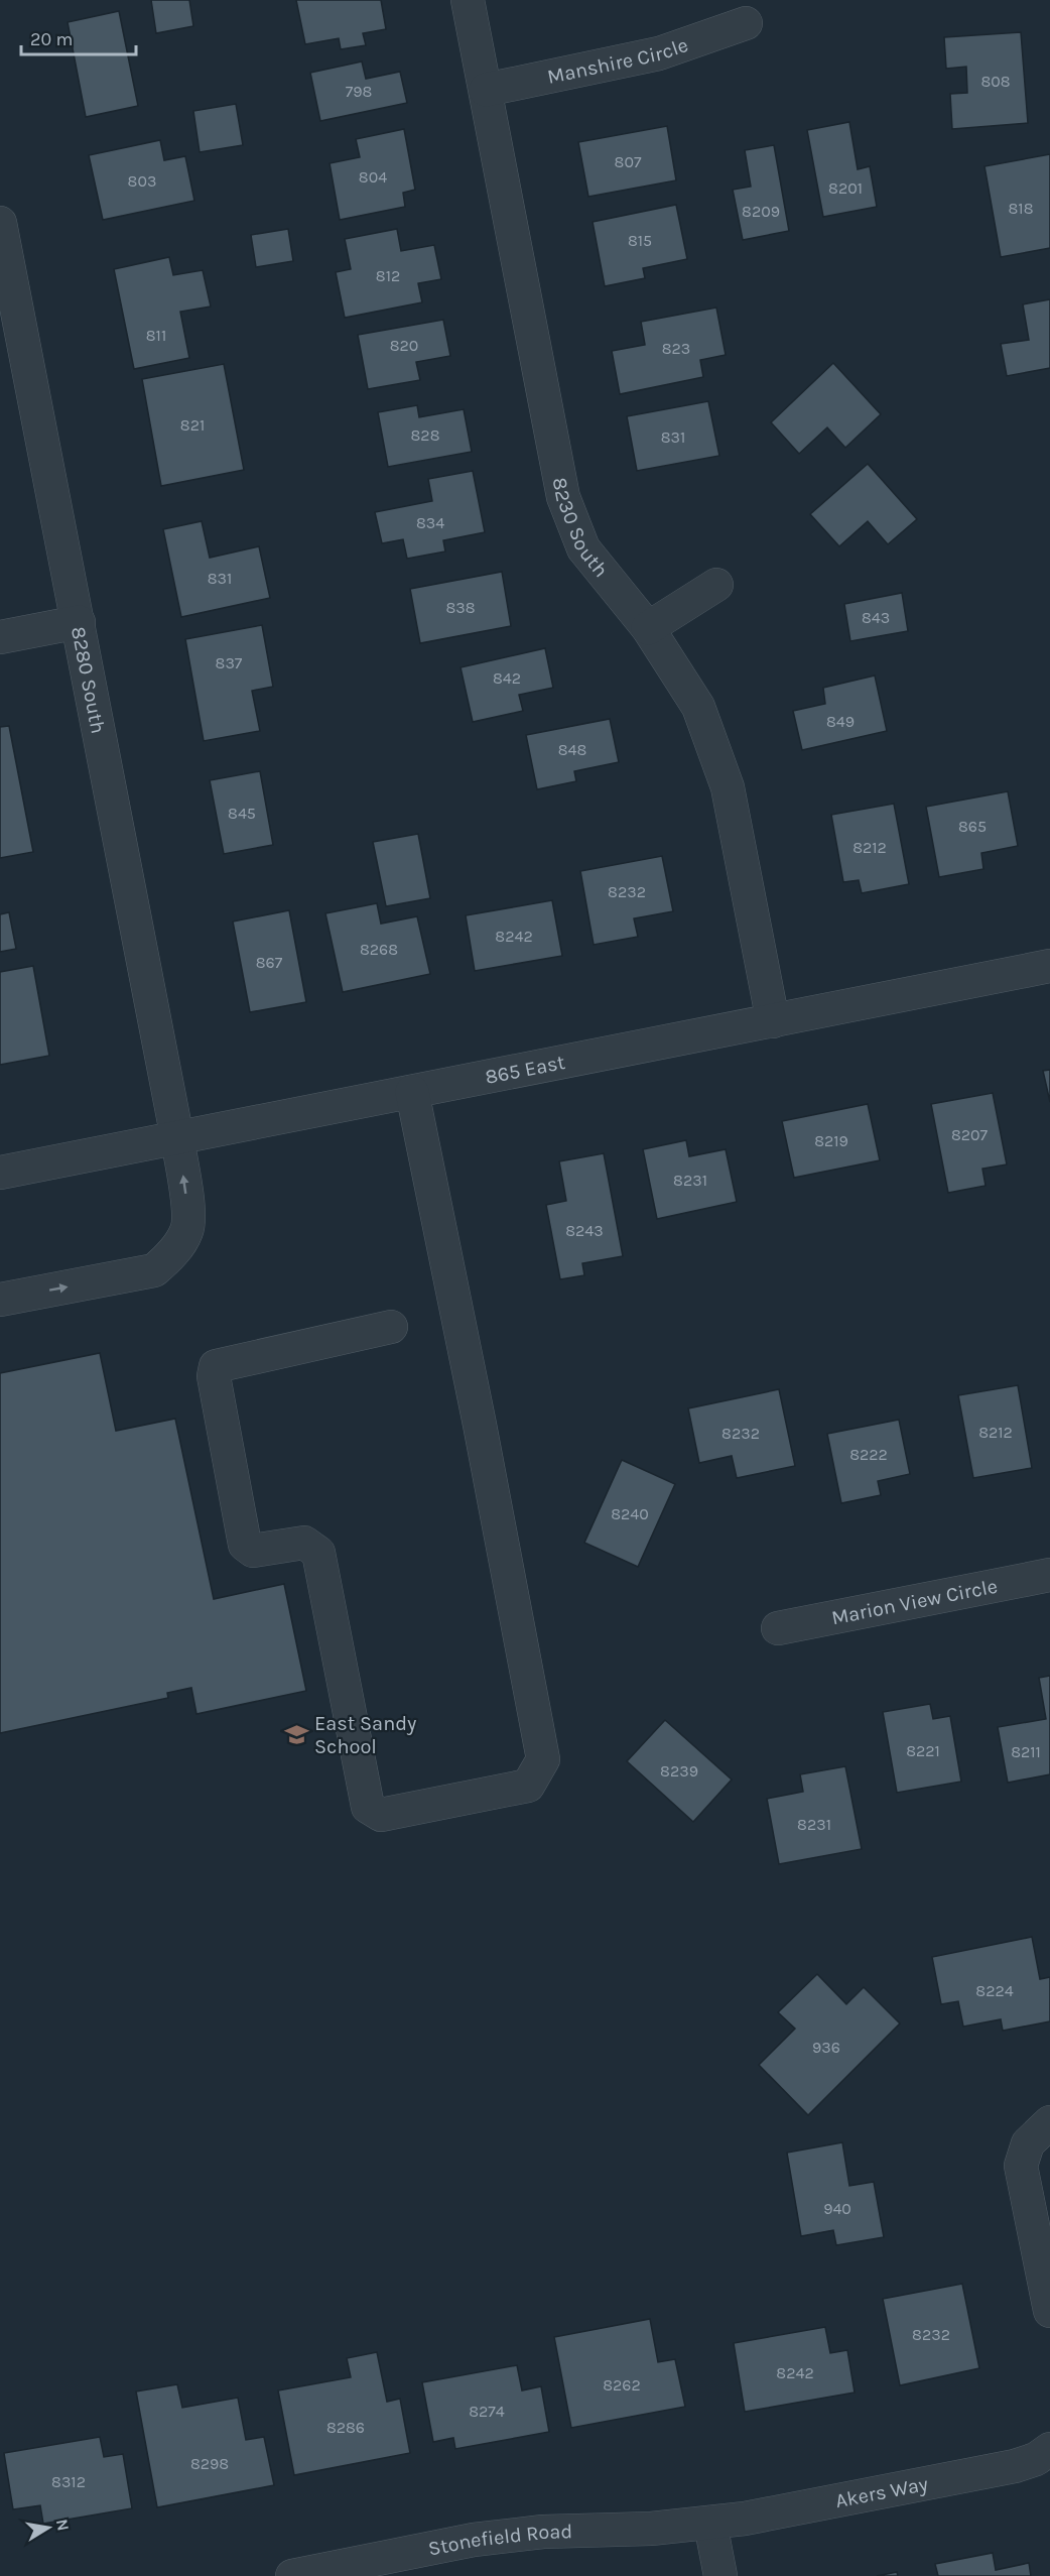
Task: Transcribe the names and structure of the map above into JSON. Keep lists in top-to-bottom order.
{
  "streets": {
    "street": [
      "Manshire Circle",
      "8230 South",
      "8280 South",
      "865 East",
      "Marion View Circle",
      "Akers Way",
      "Stonefield Road"
    ]
  },
  "crossings": [
    ["Manshire Circle", "8230 South"],
    ["8230 South", "865 East"],
    ["8280 South", "865 East"],
    ["Akers Way", "Stonefield Road"]
  ],
  "places": {
    "school or university": ["East Sandy School"]
  },
  "house_numbers": [
    "808",
    "798",
    "807",
    "804",
    "803",
    "8201",
    "818",
    "8209",
    "815",
    "812",
    "811",
    "820",
    "823",
    "821",
    "828",
    "831",
    "834",
    "831",
    "838",
    "843",
    "837",
    "842",
    "849",
    "848",
    "845",
    "865",
    "8212",
    "8232",
    "8242",
    "8268",
    "867",
    "8207",
    "8219",
    "8231",
    "8243",
    "8212",
    "8232",
    "8222",
    "8240",
    "8221",
    "8211",
    "8239",
    "8231",
    "8224",
    "936",
    "940",
    "8232",
    "8242",
    "8262",
    "8274",
    "8286",
    "8298",
    "8312"
  ],
  "scale_bar": "20 m",
  "north": "right"
}
